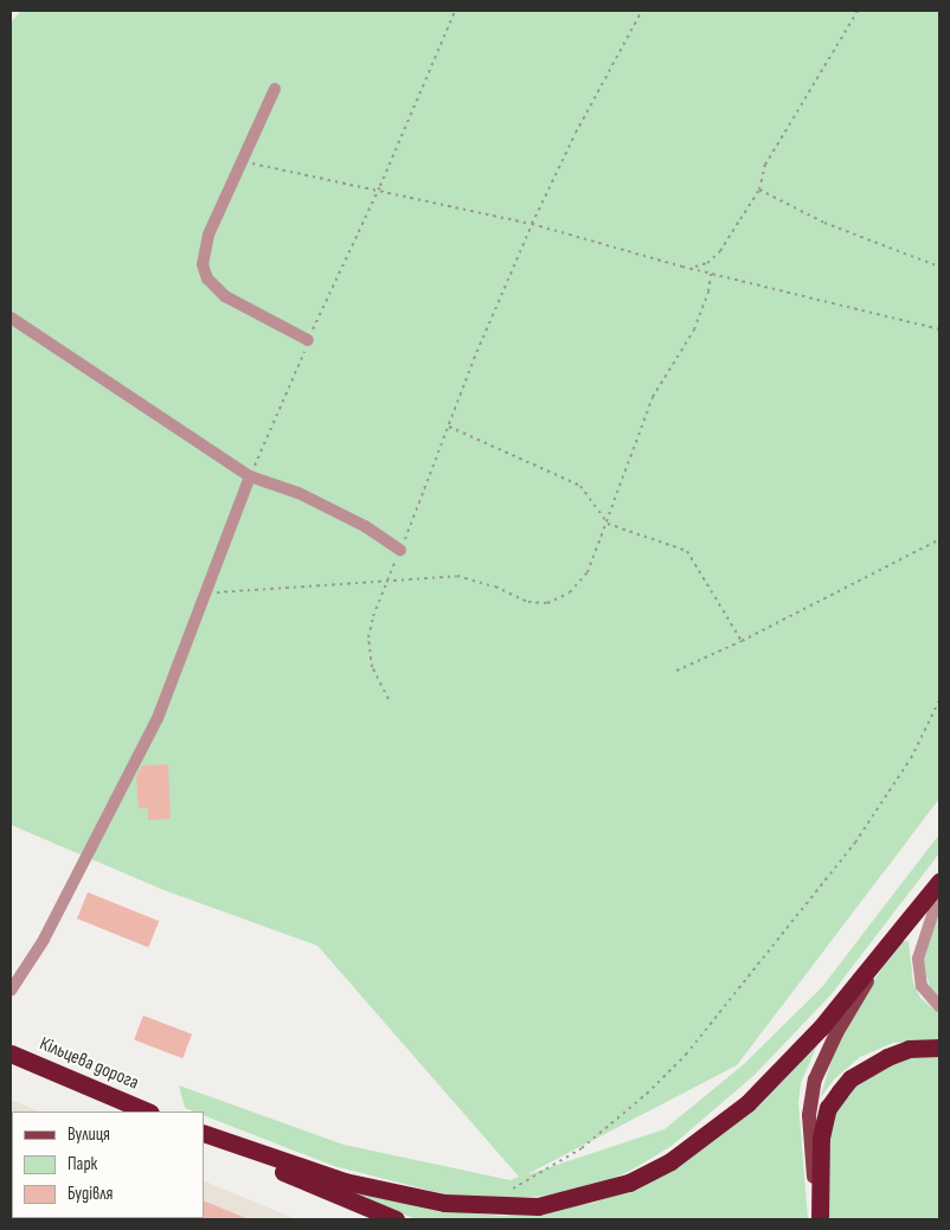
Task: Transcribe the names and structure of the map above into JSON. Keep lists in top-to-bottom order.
{
  "streets": {
    "highway": ["Кільцева дорога"]
  },
  "legend": ["Вулиця", "Парк", "Будівля"]
}
